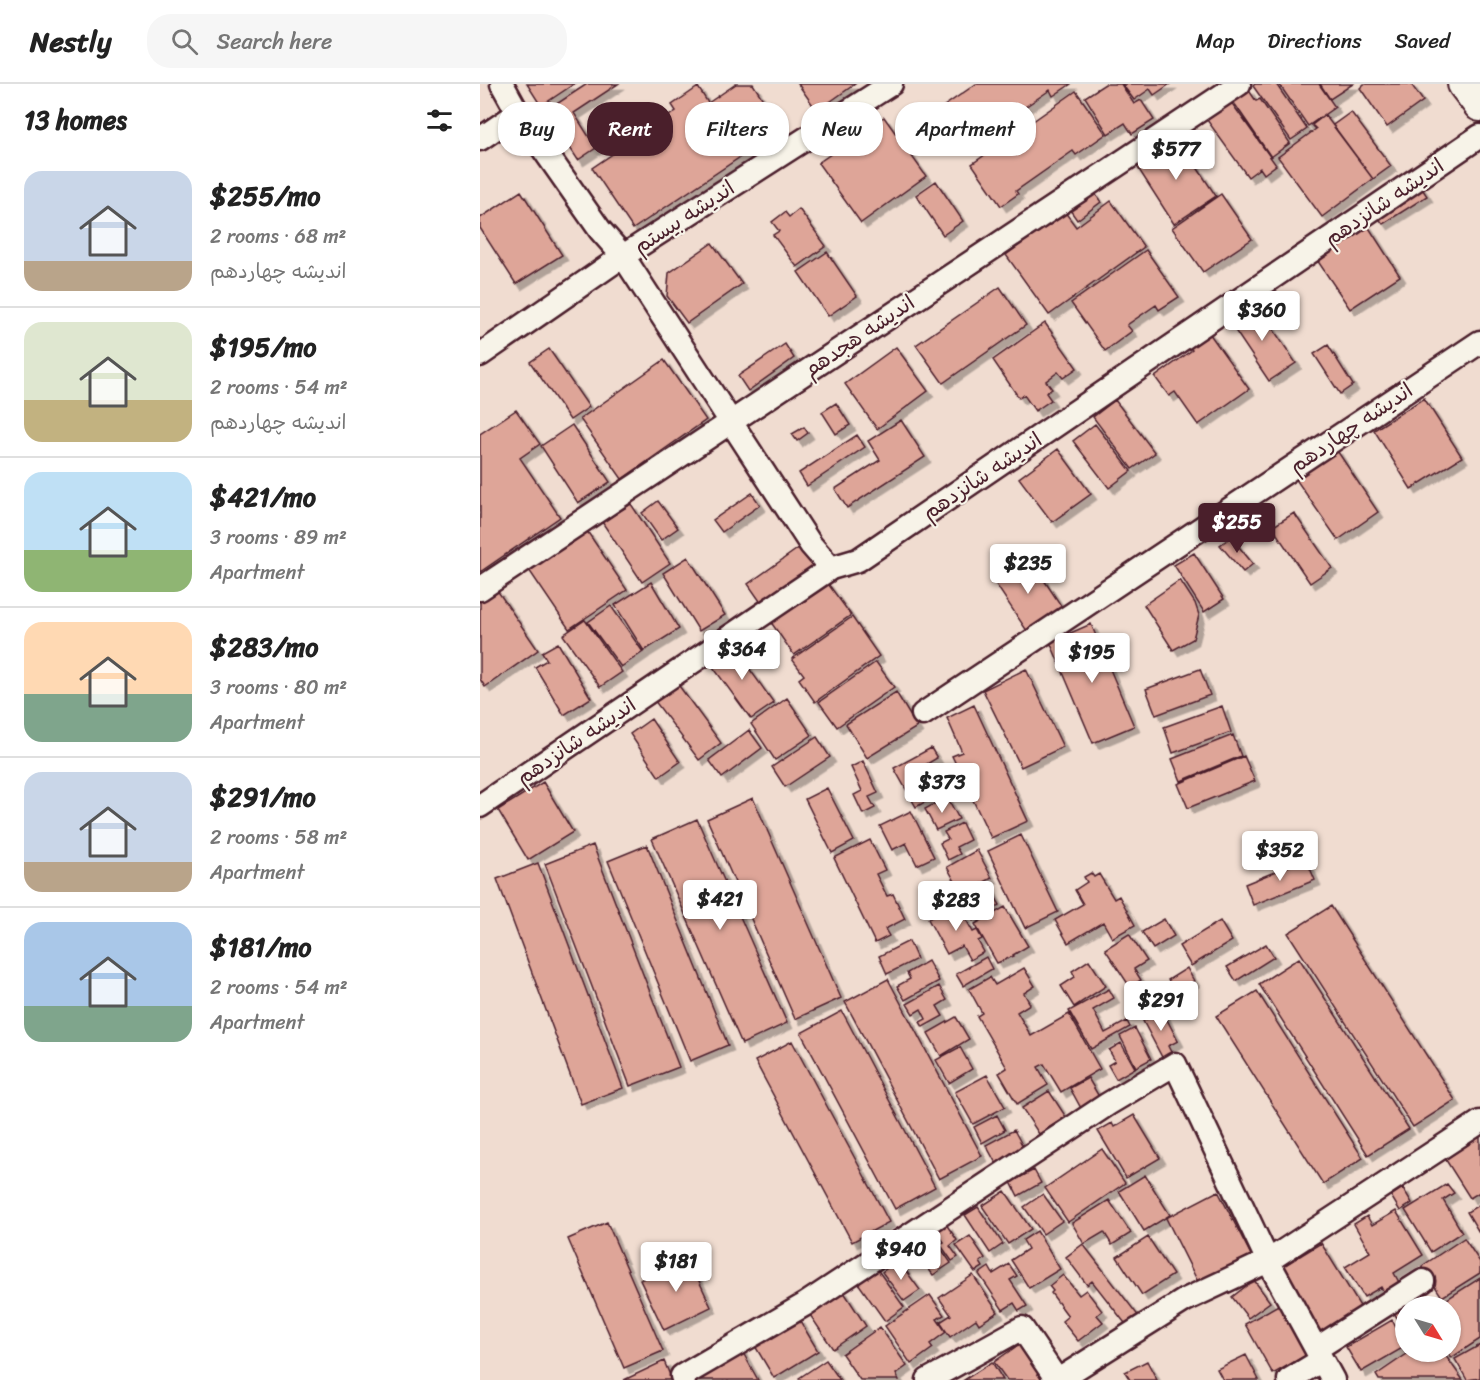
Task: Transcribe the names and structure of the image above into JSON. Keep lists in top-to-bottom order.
{
  "streets": {
    "street": [
      "اندیشه شانزدهم",
      "اندیشه بیستم",
      "اندیشه هجدهم",
      "اندیشه چهاردهم"
    ]
  },
  "north": "bottom right",
  "page": {
    "header": "Nestly",
    "search": "Search here",
    "nav": ["Map", "Directions", "Saved"],
    "heading": "13 homes",
    "chip": [
      "Buy",
      "Rent",
      "Filters",
      "New",
      "Apartment"
    ],
    "price": [
      "$577",
      "$360",
      "$255",
      "$235",
      "$364",
      "$195",
      "$373",
      "$352",
      "$421",
      "$283",
      "$291",
      "$940",
      "$181"
    ],
    "list": [
      {
        "name": "$255/mo",
        "note": "2 rooms · 68 m² · اندیشه چهاردهم"
      },
      {
        "name": "$195/mo",
        "note": "2 rooms · 54 m² · اندیشه چهاردهم"
      },
      {
        "name": "$421/mo",
        "note": "3 rooms · 89 m² · Apartment"
      },
      {
        "name": "$283/mo",
        "note": "3 rooms · 80 m² · Apartment"
      },
      {
        "name": "$291/mo",
        "note": "2 rooms · 58 m² · Apartment"
      },
      {
        "name": "$181/mo",
        "note": "2 rooms · 54 m² · Apartment"
      }
    ]
  }
}
